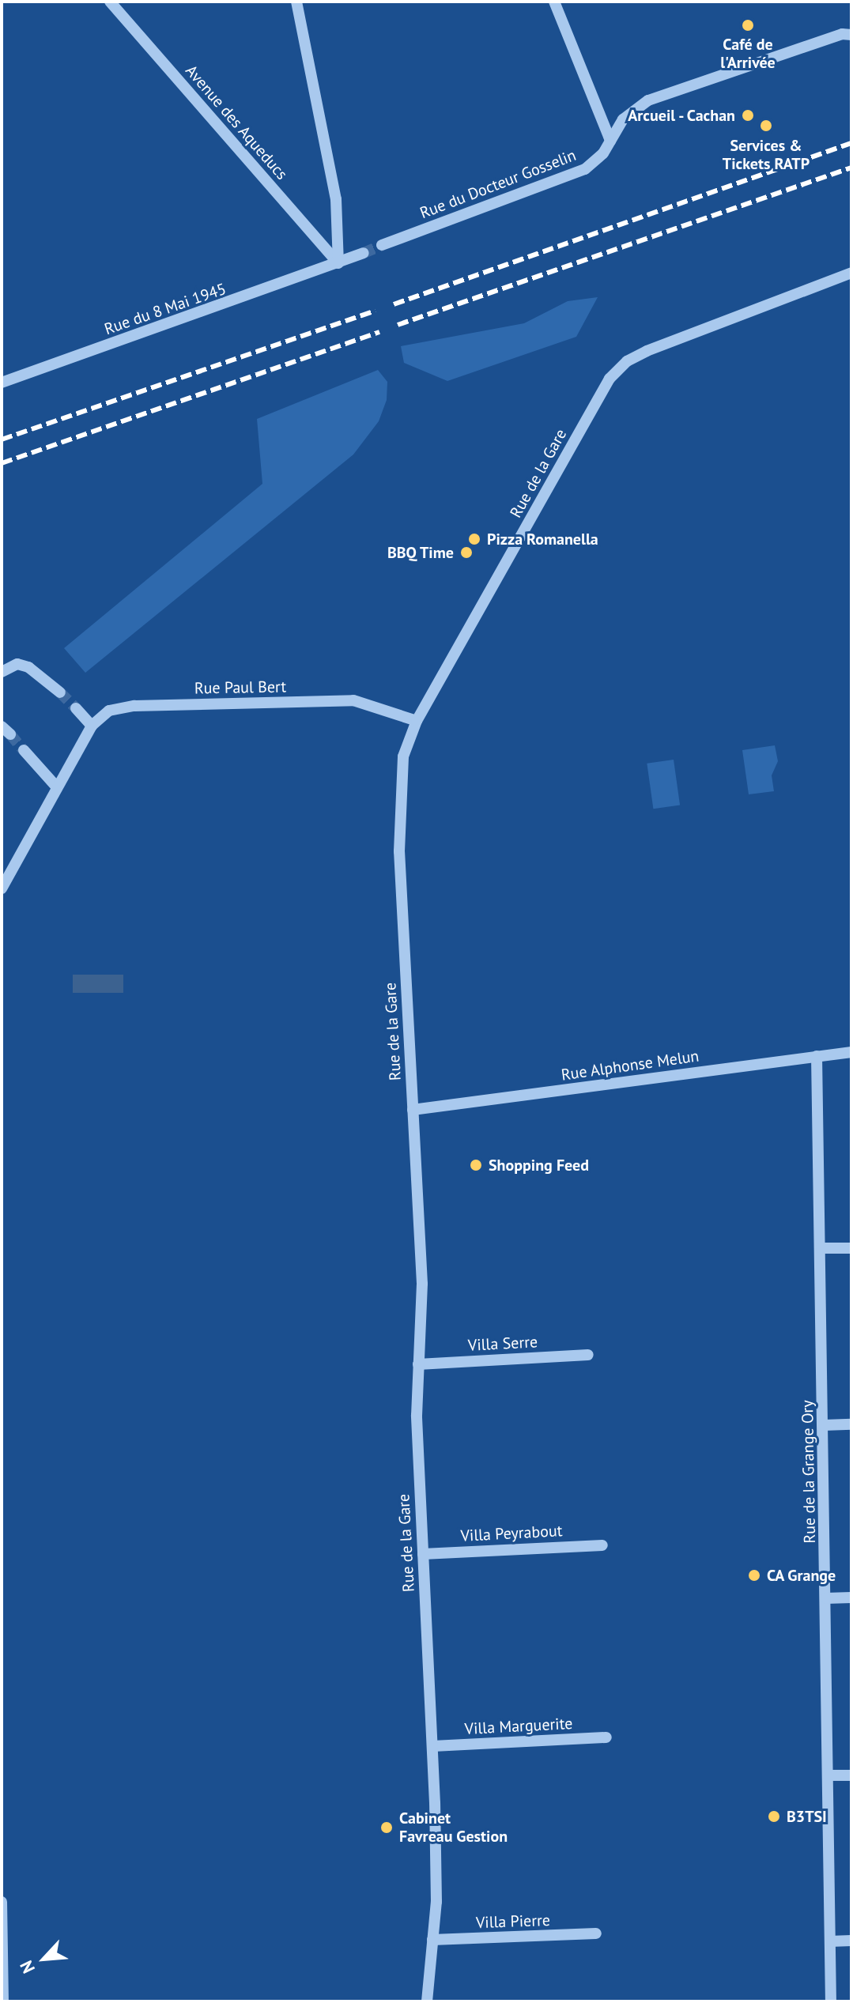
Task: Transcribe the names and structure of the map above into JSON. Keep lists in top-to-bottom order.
{
  "streets": {
    "street": [
      "Avenue des Aqueducs",
      "Rue du Docteur Gosselin",
      "Rue du 8 Mai 1945",
      "Rue de la Gare",
      "Rue Paul Bert",
      "Rue Alphonse Melun",
      "Villa Serre",
      "Rue de la Grange Ory",
      "Villa Peyrabout",
      "Villa Marguerite",
      "Villa Pierre"
    ]
  },
  "crossings": [
    ["Avenue des Aqueducs", "Rue du 8 Mai 1945"],
    ["Rue de la Gare", "Rue Paul Bert"],
    ["Rue de la Gare", "Rue Alphonse Melun"],
    ["Rue de la Gare", "Villa Serre"],
    ["Rue de la Gare", "Villa Peyrabout"],
    ["Rue de la Gare", "Villa Marguerite"],
    ["Rue de la Gare", "Villa Pierre"],
    ["Rue Alphonse Melun", "Rue de la Grange Ory"]
  ],
  "places": [
    "Café de l'Arrivée",
    "Arcueil - Cachan",
    "Services & Tickets RATP",
    "Pizza Romanella",
    "BBQ Time",
    "Shopping Feed",
    "CA Grange",
    "B3TSI",
    "Cabinet Favreau Gestion"
  ],
  "north": "bottom left"
}
